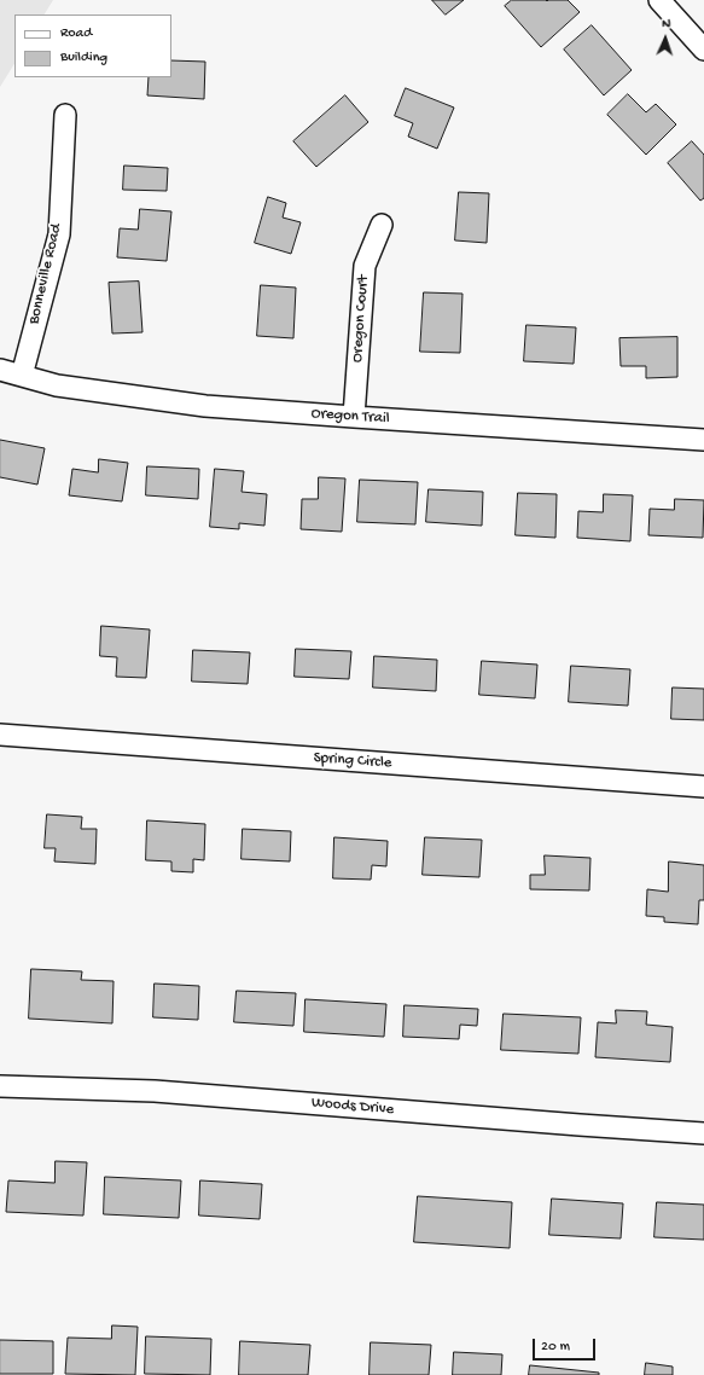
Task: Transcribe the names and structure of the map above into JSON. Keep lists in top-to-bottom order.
{
  "streets": {
    "street": [
      "Bonneville Road",
      "Oregon Court",
      "Oregon Trail",
      "Spring Circle",
      "Woods Drive"
    ]
  },
  "crossings": [
    ["Bonneville Road", "Oregon Trail"],
    ["Oregon Court", "Oregon Trail"]
  ],
  "legend": ["Road", "Building"],
  "scale_bar": "20 m",
  "north": "top"
}
